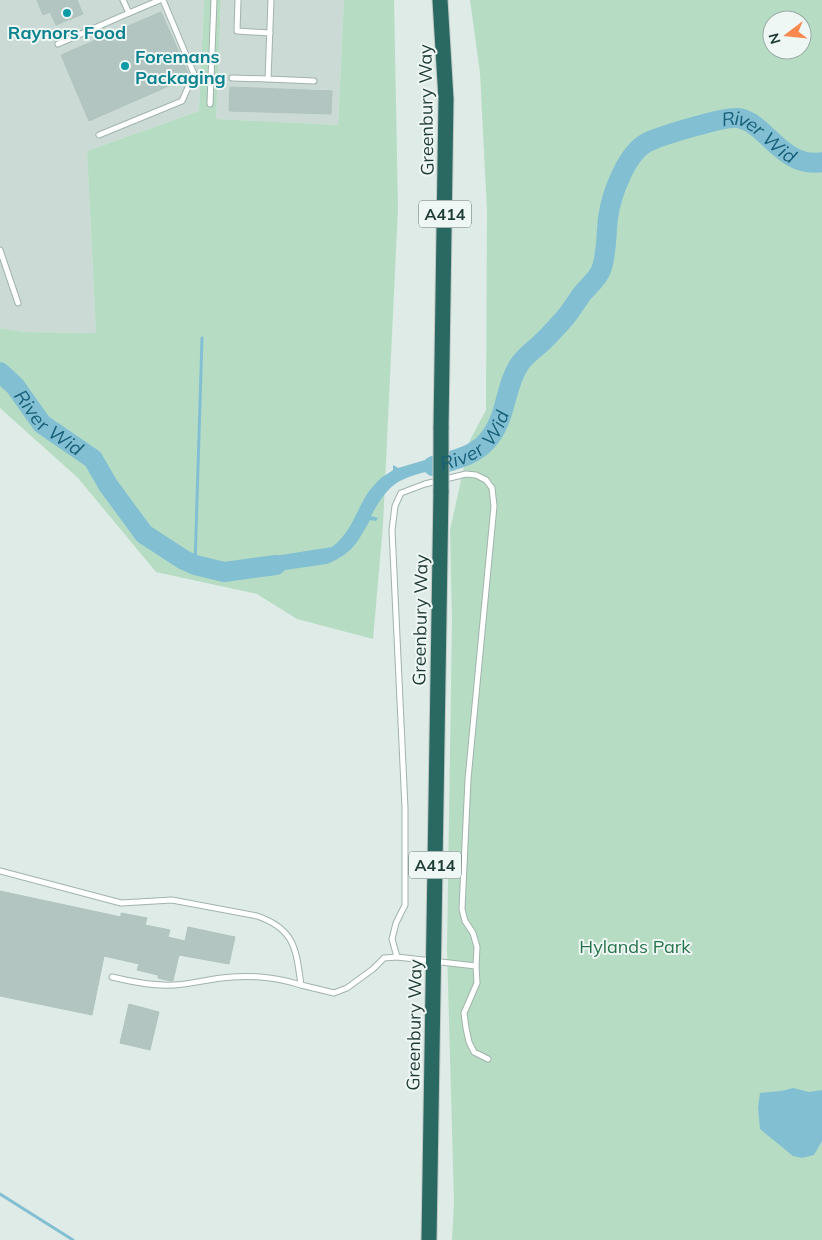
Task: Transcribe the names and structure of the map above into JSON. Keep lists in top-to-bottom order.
{
  "streets": {
    "highway": ["Greenbury Way", "A414"]
  },
  "water": ["River Wid"],
  "parks": ["Hylands Park"],
  "places": ["Raynors Food", "Foremans Packaging"],
  "north": "left"
}
